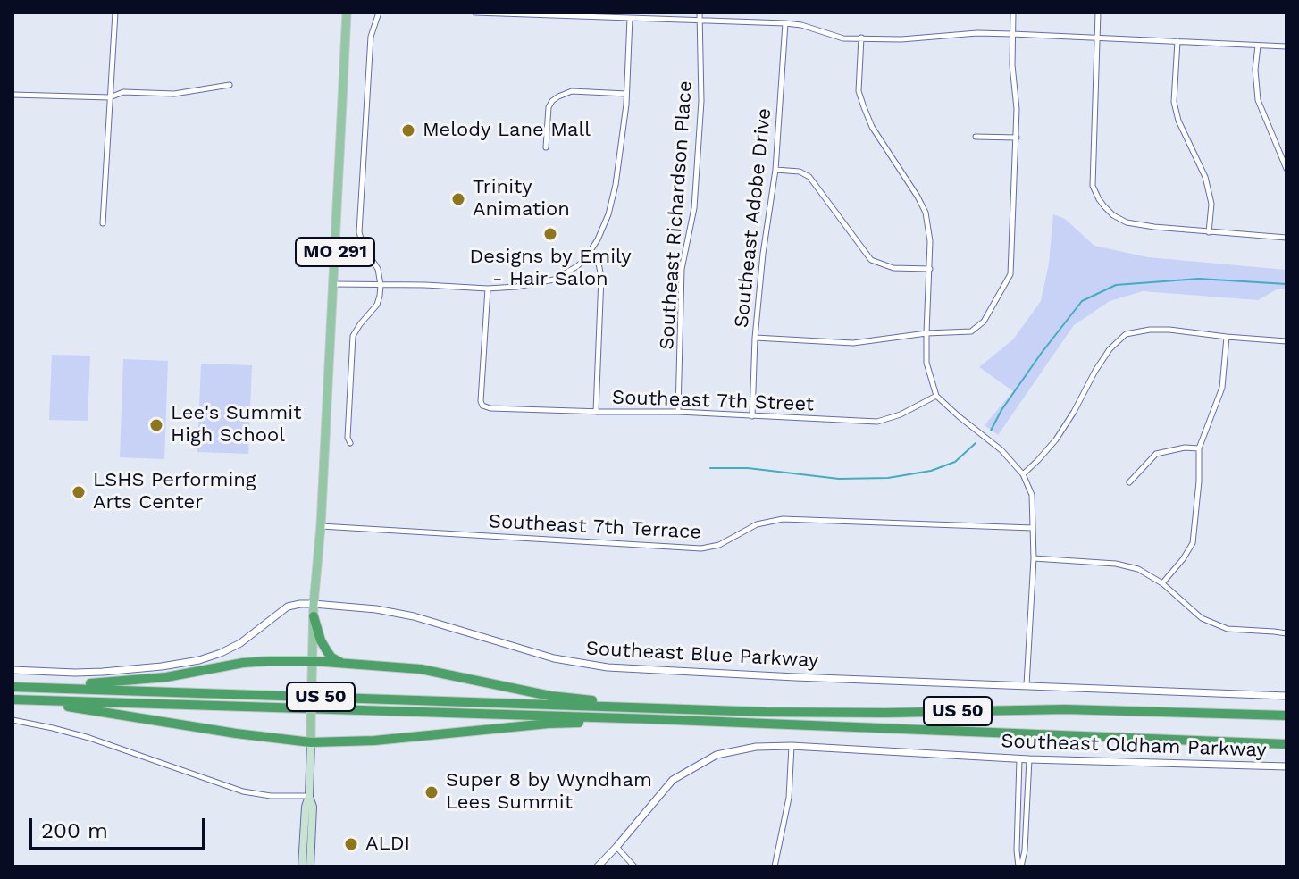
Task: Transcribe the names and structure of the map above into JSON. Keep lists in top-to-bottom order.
{
  "streets": {
    "highway": ["US 50"],
    "main road": ["MO 291"],
    "street": [
      "Southeast Richardson Place",
      "Southeast Adobe Drive",
      "Southeast 7th Street",
      "Southeast 7th Terrace",
      "Southeast Blue Parkway",
      "Southeast Oldham Parkway"
    ]
  },
  "crossings": [
    ["Southeast Richardson Place", "Southeast 7th Street"],
    ["Southeast Adobe Drive", "Southeast 7th Street"],
    ["MO 291", "Southeast 7th Terrace"],
    ["MO 291", "Southeast Blue Parkway"]
  ],
  "places": [
    "Melody Lane Mall",
    "Trinity Animation",
    "Designs by Emily - Hair Salon",
    "Lee's Summit High School",
    "LSHS Performing Arts Center",
    "Super 8 by Wyndham Lees Summit",
    "ALDI"
  ],
  "scale_bar": "200 m"
}
